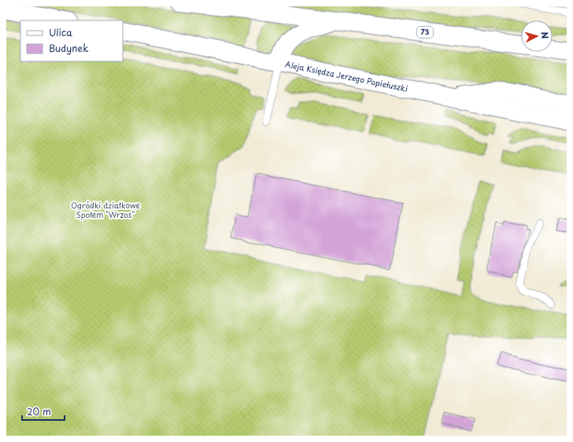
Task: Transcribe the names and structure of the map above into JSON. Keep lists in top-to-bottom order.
{
  "streets": {
    "main road": ["73", "Aleja Księdza Jerzego Popiełuszki"]
  },
  "parks": ["Ogródki działkowe Społem \"Wrzos\""],
  "legend": ["Ulica", "Budynek"],
  "scale_bar": "20 m",
  "north": "right"
}
